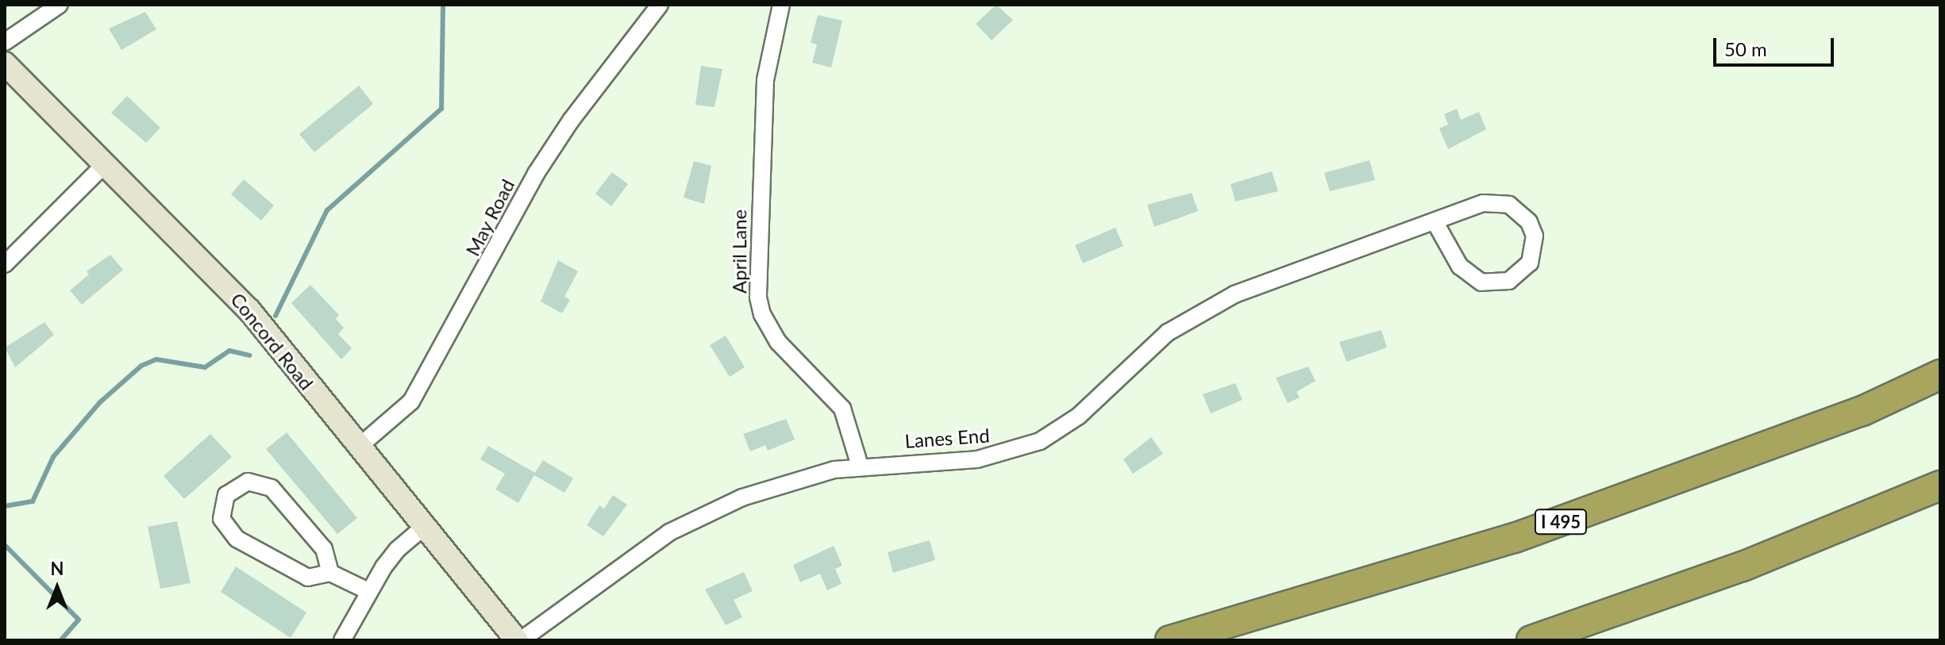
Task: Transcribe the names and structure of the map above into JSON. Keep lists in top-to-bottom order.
{
  "streets": {
    "highway": ["I 495"],
    "main road": ["Concord Road"],
    "street": ["May Road", "April Lane", "Lanes End"]
  },
  "crossings": [
    ["May Road", "Concord Road"],
    ["April Lane", "Lanes End"],
    ["Concord Road", "Lanes End"]
  ],
  "scale_bar": "50 m",
  "north": "top"
}
